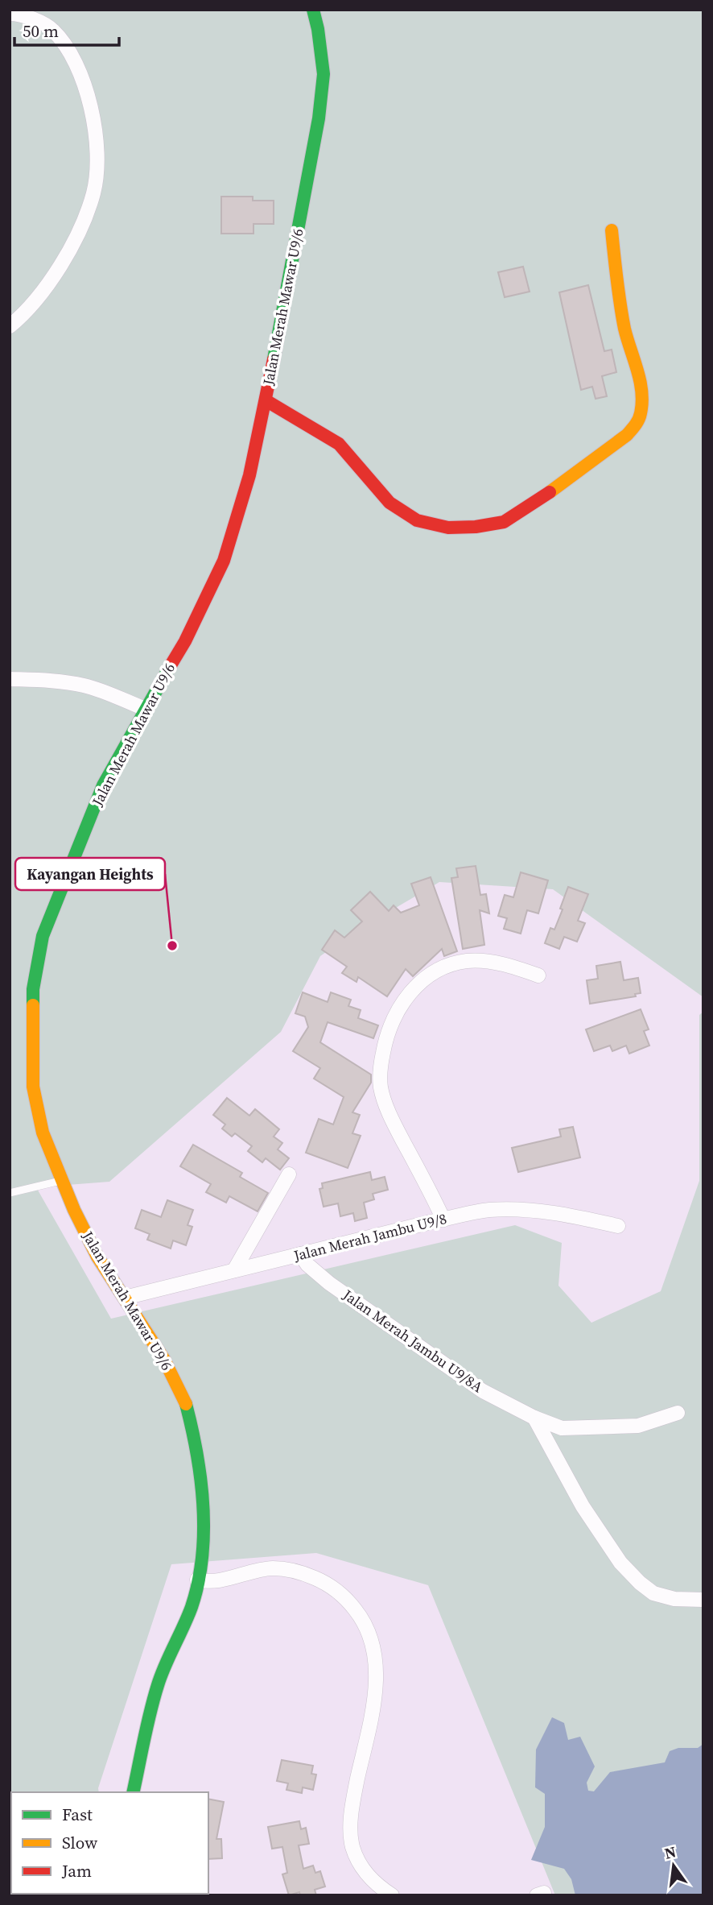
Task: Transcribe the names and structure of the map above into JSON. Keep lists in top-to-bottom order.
{
  "streets": {
    "street": ["Jalan Merah Mawar U9/6", "Jalan Merah Jambu U9/8", "Jalan Merah Jambu U9/8A"]
  },
  "crossings": [
    ["Jalan Merah Mawar U9/6", "Jalan Merah Jambu U9/8"],
    ["Jalan Merah Jambu U9/8", "Jalan Merah Jambu U9/8A"]
  ],
  "places": ["Kayangan Heights"],
  "legend": ["Fast", "Slow", "Jam"],
  "scale_bar": "50 m",
  "north": "top"
}
